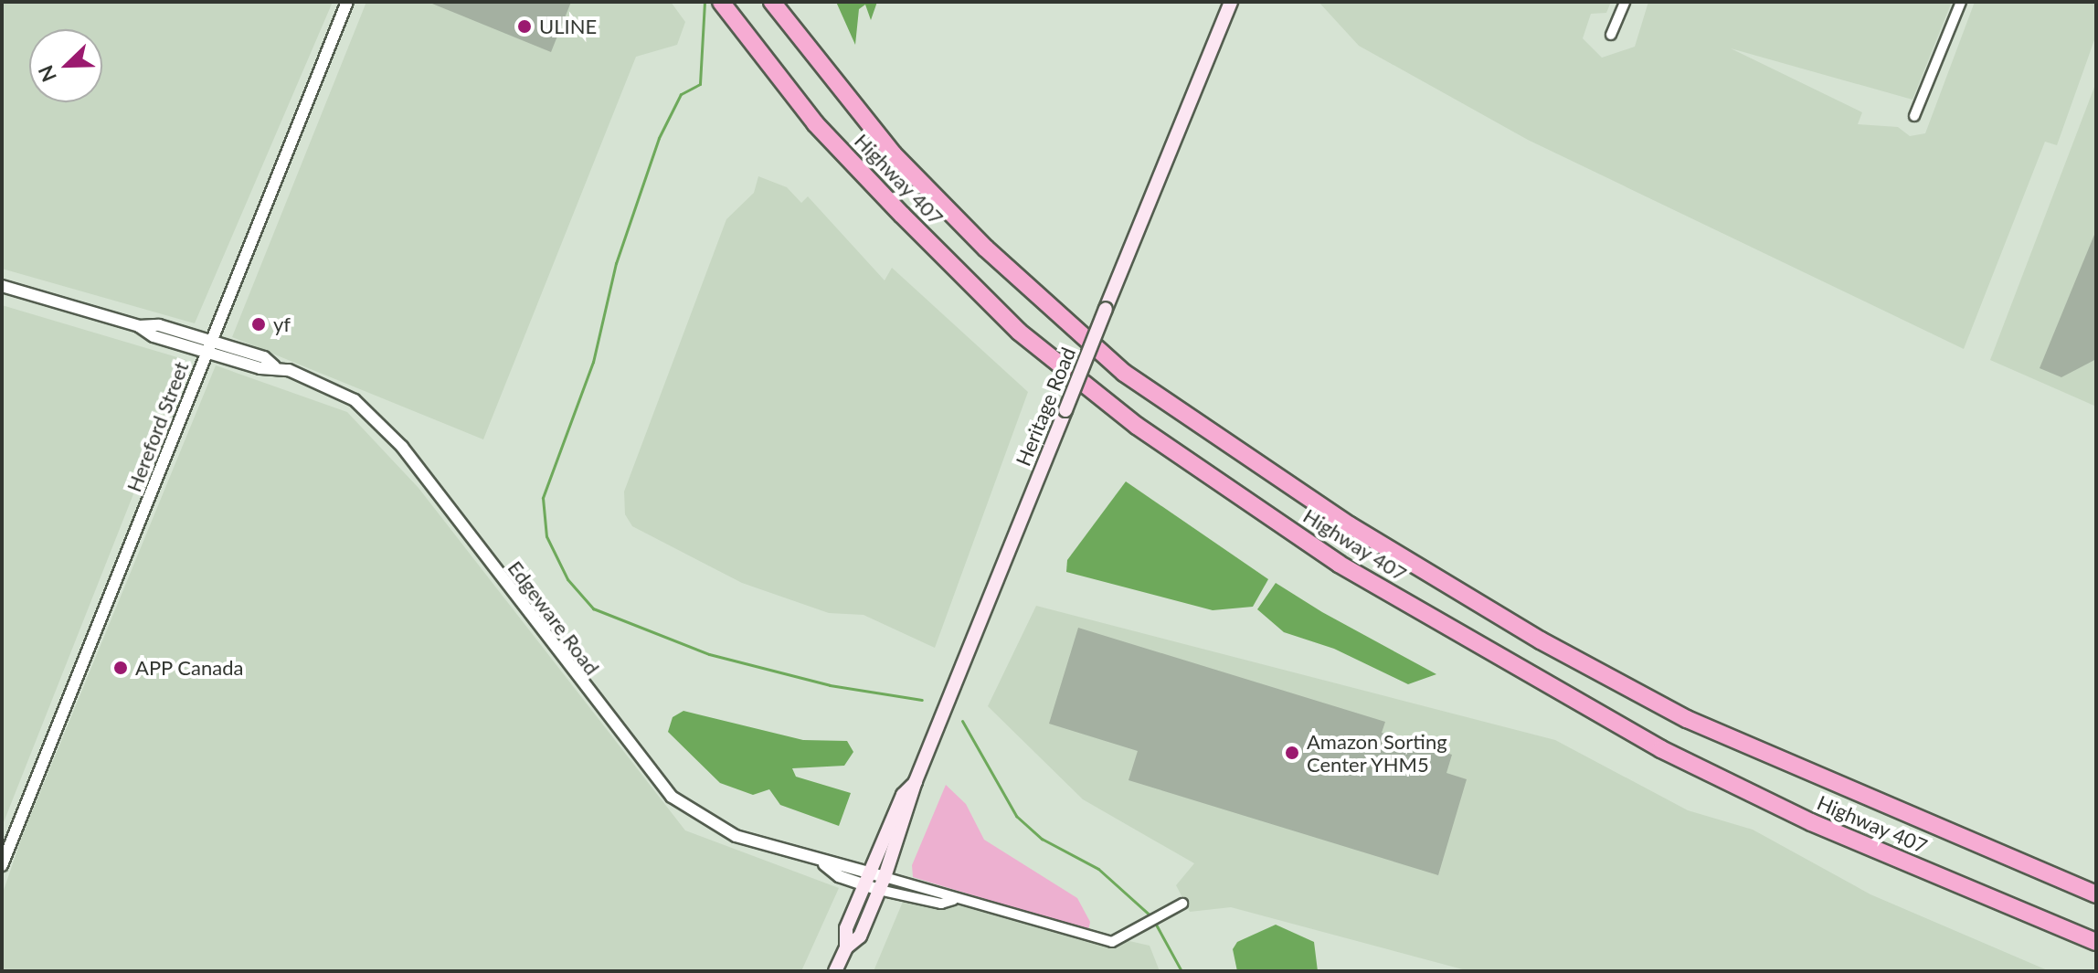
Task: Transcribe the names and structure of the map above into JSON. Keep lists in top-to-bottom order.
{
  "streets": {
    "highway": ["Highway 407"],
    "main road": ["Heritage Road"],
    "street": ["Hereford Street", "Edgeware Road"]
  },
  "crossings": [
    ["Heritage Road", "Edgeware Road"],
    ["Hereford Street", "Edgeware Road"]
  ],
  "places": [
    "ULINE",
    "yf",
    "APP Canada",
    "Amazon Sorting Center YHM5"
  ],
  "north": "bottom left"
}
